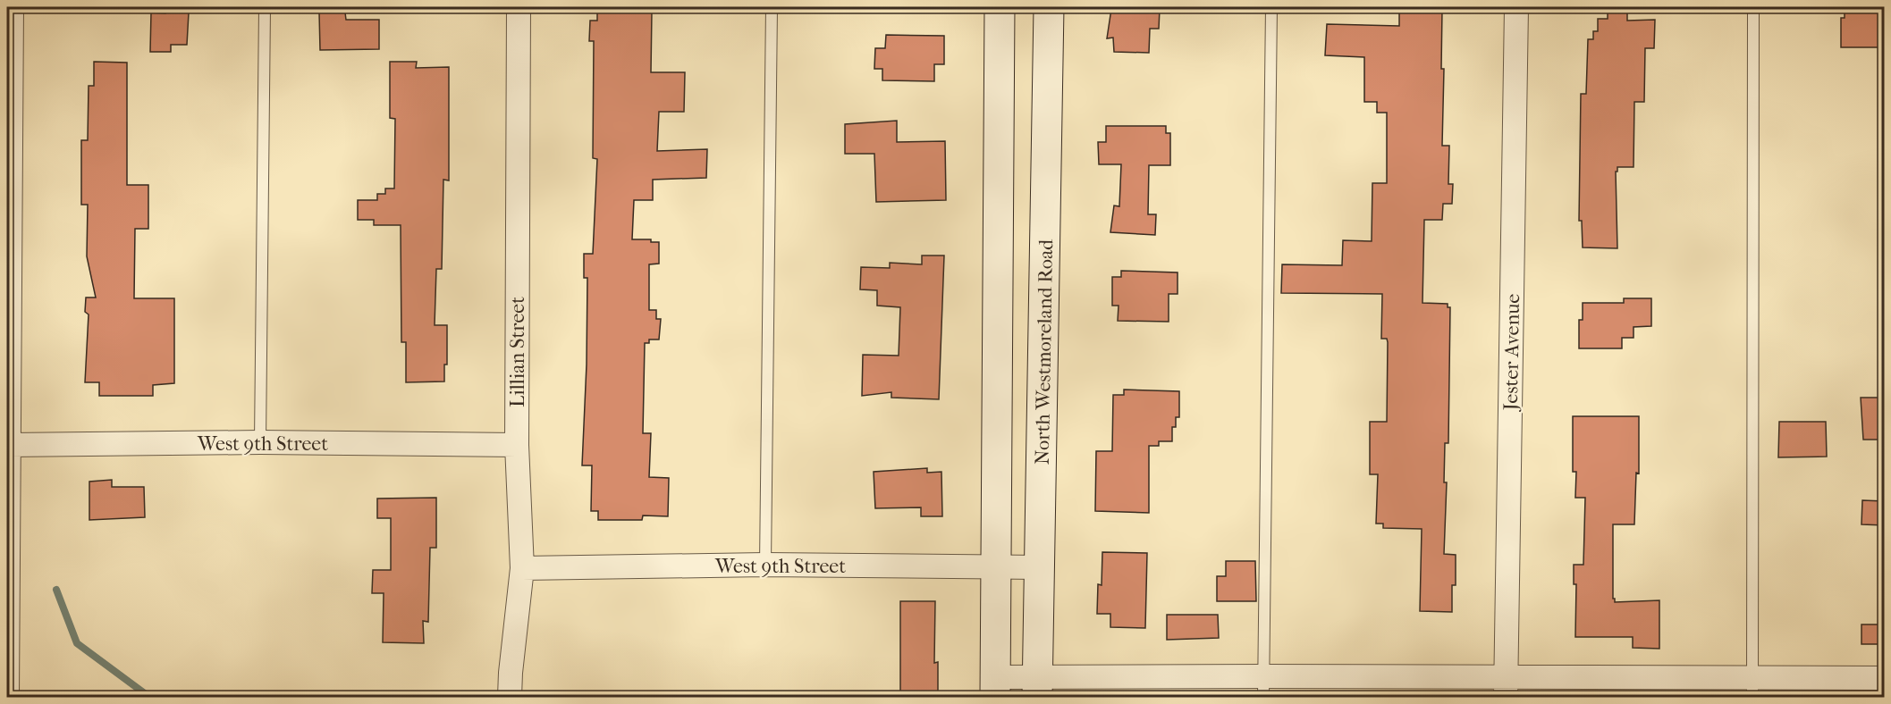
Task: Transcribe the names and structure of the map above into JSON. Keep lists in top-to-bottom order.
{
  "streets": {
    "main road": ["North Westmoreland Road"],
    "street": ["Lillian Street", "Jester Avenue", "West 9th Street"]
  },
  "crossings": [
    ["Lillian Street", "West 9th Street"],
    ["North Westmoreland Road", "West 9th Street"]
  ]
}
